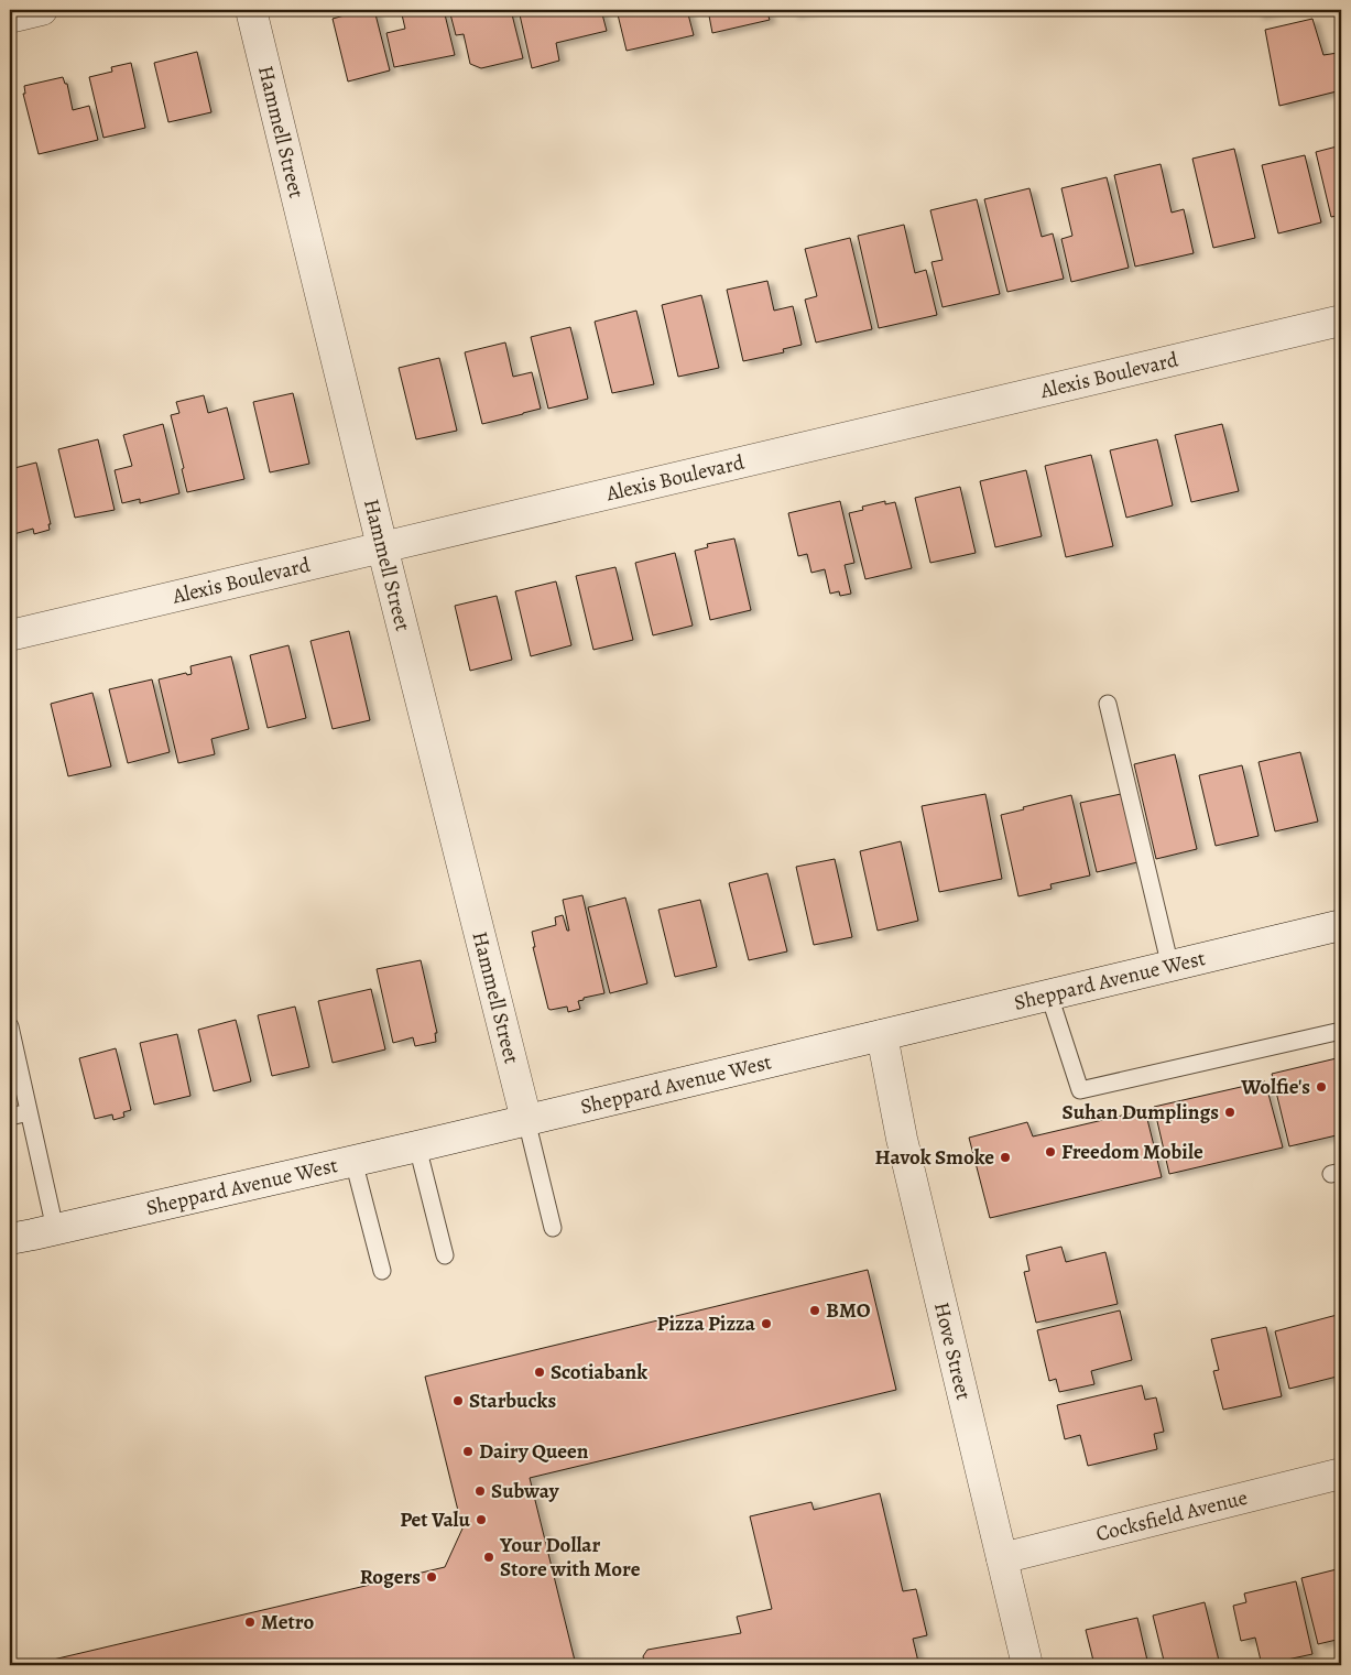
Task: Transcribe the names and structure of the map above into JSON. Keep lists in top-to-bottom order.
{
  "streets": {
    "street": [
      "Hammell Street",
      "Alexis Boulevard",
      "Sheppard Avenue West",
      "Hove Street",
      "Cocksfield Avenue"
    ]
  },
  "crossings": [
    ["Hammell Street", "Alexis Boulevard"],
    ["Hammell Street", "Sheppard Avenue West"],
    ["Sheppard Avenue West", "Hove Street"],
    ["Hove Street", "Cocksfield Avenue"]
  ],
  "places": [
    "Wolfie's",
    "Suhan Dumplings",
    "Freedom Mobile",
    "Havok Smoke",
    "BMO",
    "Pizza Pizza",
    "Scotiabank",
    "Starbucks",
    "Dairy Queen",
    "Subway",
    "Pet Valu",
    "Your Dollar Store with More",
    "Rogers",
    "Metro"
  ]
}
